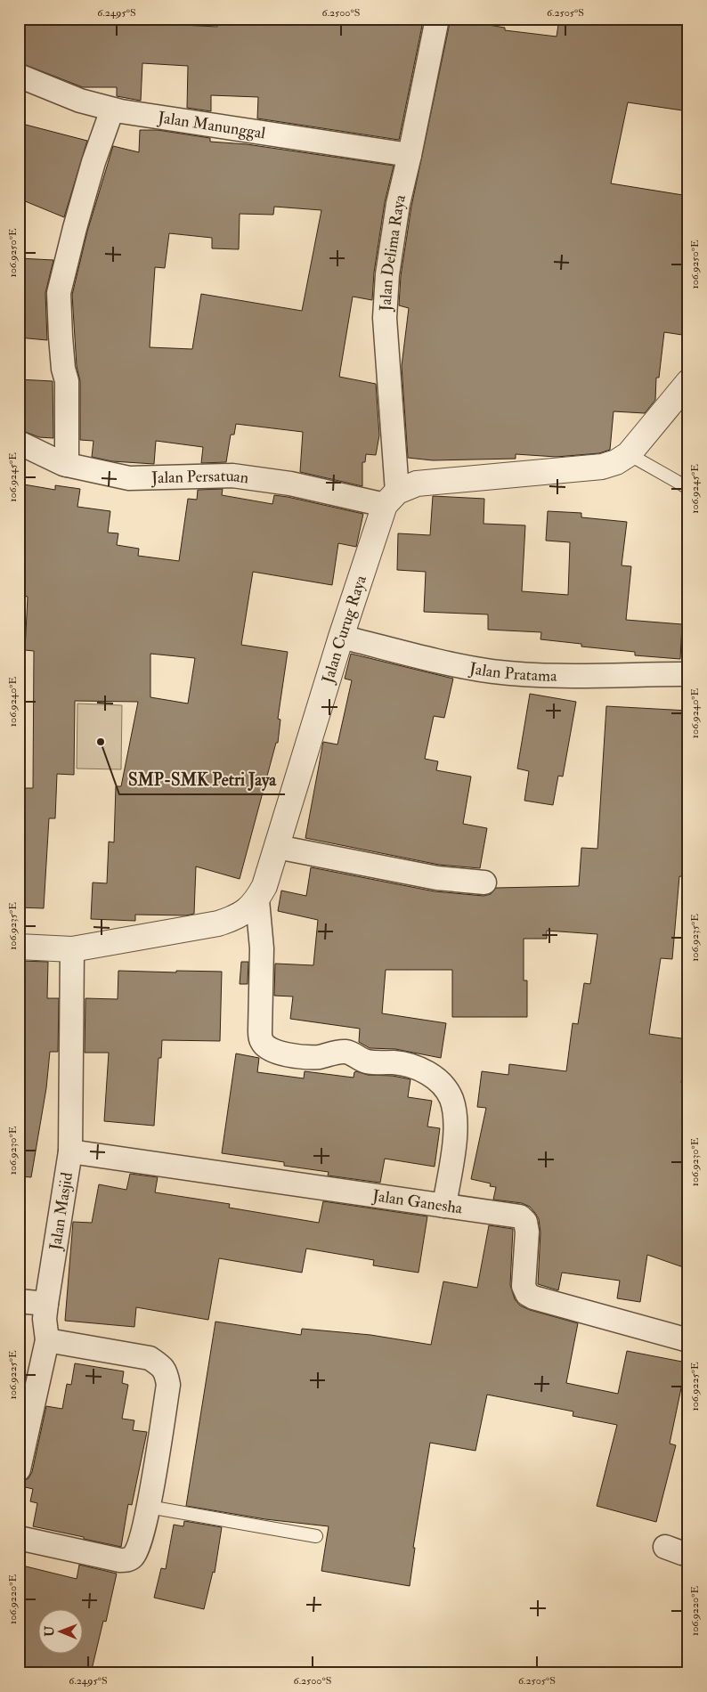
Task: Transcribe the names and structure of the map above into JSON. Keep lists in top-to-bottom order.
{
  "streets": {
    "street": [
      "Jalan Manunggal",
      "Jalan Delima Raya",
      "Jalan Persatuan",
      "Jalan Curug Raya",
      "Jalan Pratama",
      "Jalan Ganesha",
      "Jalan Masjid"
    ]
  },
  "crossings": [
    ["Jalan Manunggal", "Jalan Delima Raya"],
    ["Jalan Delima Raya", "Jalan Persatuan"],
    ["Jalan Delima Raya", "Jalan Curug Raya"],
    ["Jalan Persatuan", "Jalan Curug Raya"],
    ["Jalan Curug Raya", "Jalan Pratama"],
    ["Jalan Curug Raya", "Jalan Masjid"],
    ["Jalan Ganesha", "Jalan Masjid"]
  ],
  "places": ["SMP-SMK Petri Jaya"],
  "north": "left",
  "coordinates": [
    "6.2495°S",
    "6.2500°S",
    "6.2505°S",
    "106.9250°E",
    "106.9245°E",
    "106.9240°E",
    "106.9235°E",
    "106.9230°E",
    "106.9225°E",
    "106.9220°E"
  ]
}
